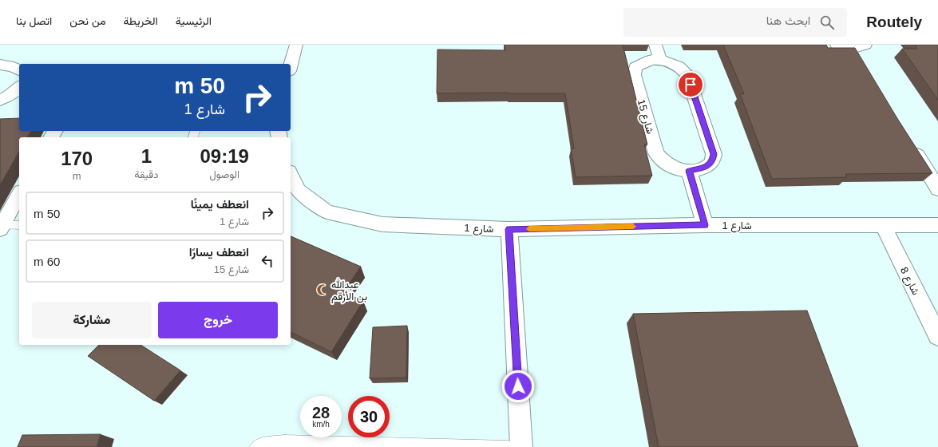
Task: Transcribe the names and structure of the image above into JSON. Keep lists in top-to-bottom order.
{
  "streets": {
    "street": ["شارع 15", "شارع 1", "شارع 8"]
  },
  "crossings": [
    ["شارع 1", "شارع 8"]
  ],
  "places": {
    "mosque": ["عبدالله بن الأرقم"]
  },
  "page": {
    "header": "Routely",
    "search": "ابحث هنا",
    "nav": [
      "الرئيسية",
      "الخريطة",
      "من نحن",
      "اتصل بنا"
    ],
    "turn": ["50 m", "شارع 1"],
    "eta": [
      "09:19",
      "الوصول",
      "1",
      "دقيقة",
      "170",
      "m"
    ],
    "list": [
      {
        "name": "انعطف يمينًا",
        "note": "شارع 1",
        "value": "50 m"
      },
      {
        "name": "انعطف يسارًا",
        "note": "شارع 15",
        "value": "60 m"
      }
    ],
    "buttons": ["خروج", "مشاركة"],
    "speed": "28 km/h",
    "limit": "30"
  }
}
